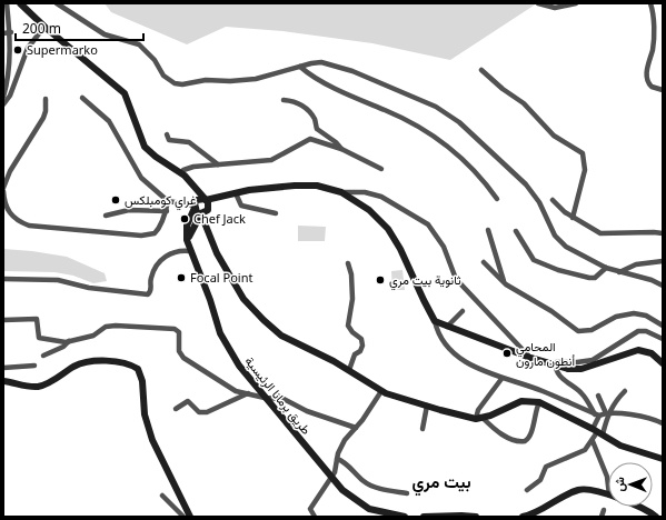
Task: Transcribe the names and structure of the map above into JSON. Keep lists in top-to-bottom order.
{
  "streets": {
    "street": ["طريق برمانا الرئيسية"]
  },
  "districts": ["بيت مري"],
  "places": [
    "Supermarko",
    "غراي كومبلكس",
    "Chef Jack",
    "Focal Point",
    "ثانوية بيت مري",
    "المحامي أنطون مارون"
  ],
  "scale_bar": "200 m",
  "north": "left"
}
